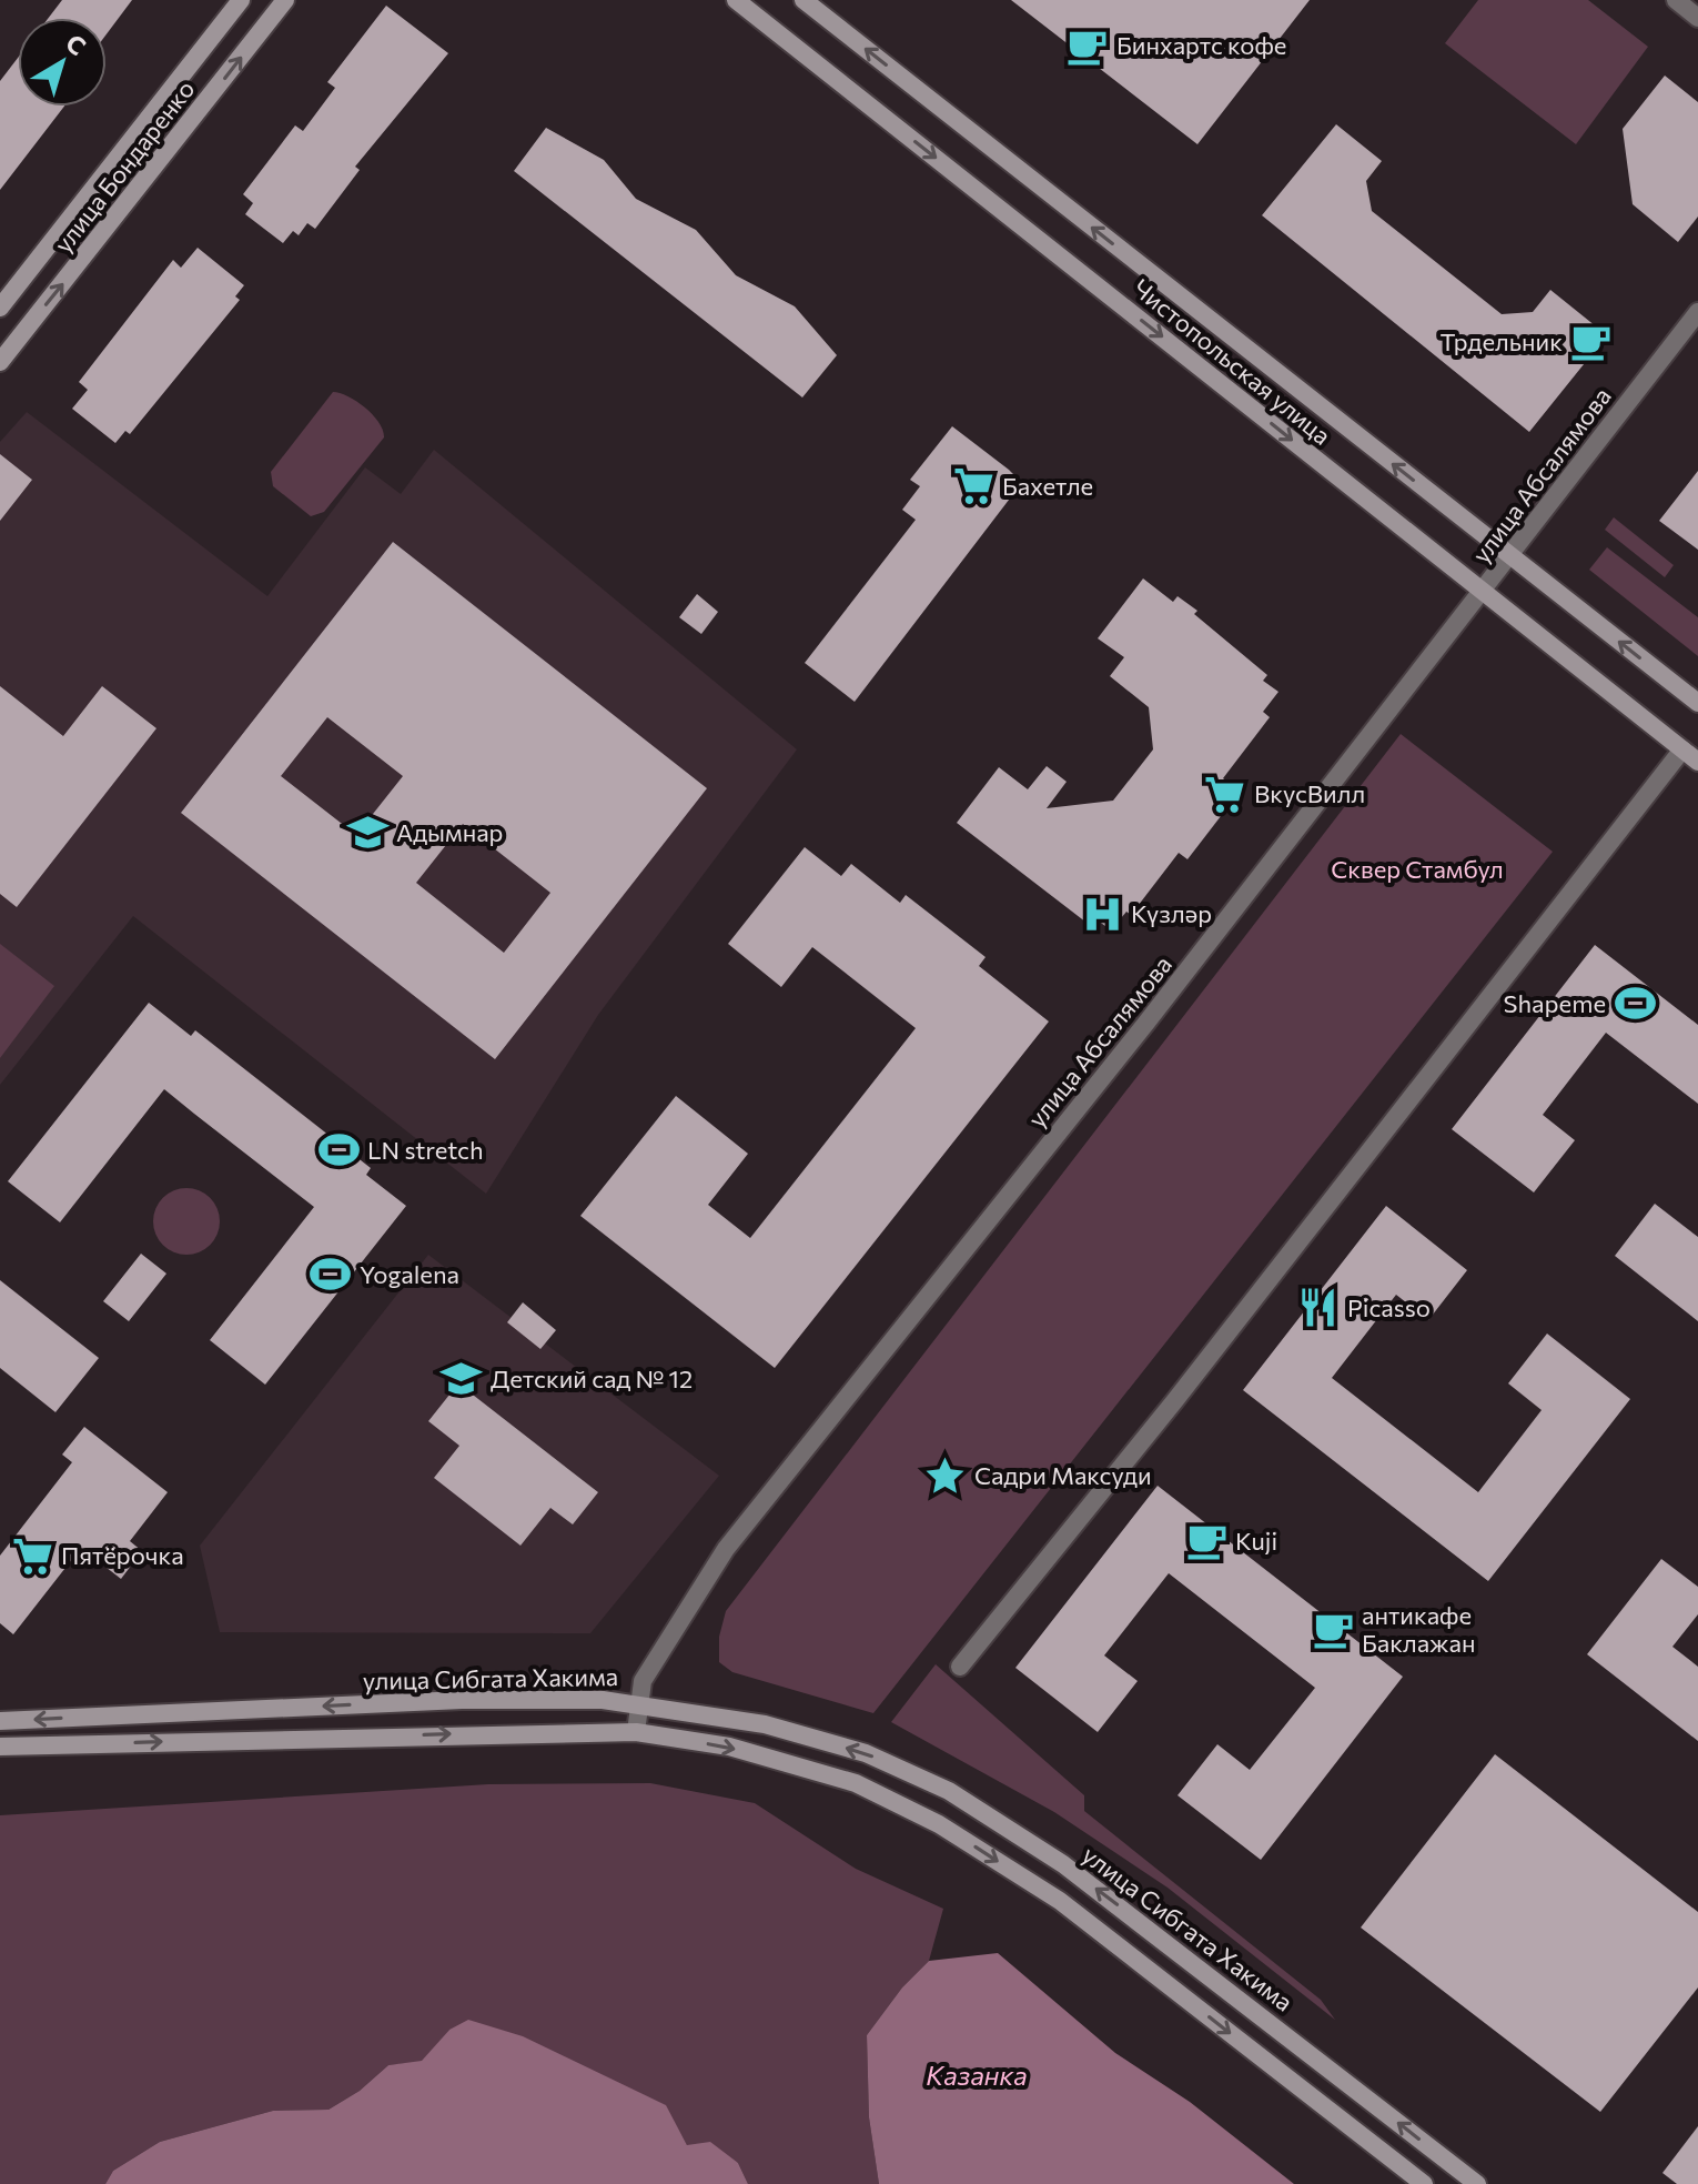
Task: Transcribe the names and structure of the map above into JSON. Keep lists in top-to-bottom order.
{
  "streets": {
    "main road": ["улица Бондаренко", "Чистопольская улица", "улица Сибгата Хакима"],
    "street": ["улица Абсалямова"]
  },
  "crossings": [
    ["Чистопольская улица", "улица Абсалямова"],
    ["улица Абсалямова", "улица Сибгата Хакима"]
  ],
  "water": ["Казанка"],
  "parks": ["Сквер Стамбул"],
  "places": {
    "cafe": [
      "Бинхартс кофе",
      "Трдельник",
      "Kuji",
      "антикафе Баклажан"
    ],
    "supermarket": ["Бахетле", "ВкусВилл", "Пятёрочка"],
    "school or university": ["Адымнар", "Детский сад № 12"],
    "hospital": ["Күзләр"],
    "sports": ["Shapeme", "LN stretch", "Yogalena"],
    "restaurant": ["Picasso"],
    "place": ["Садри Максуди"]
  },
  "north": "top right"
}
